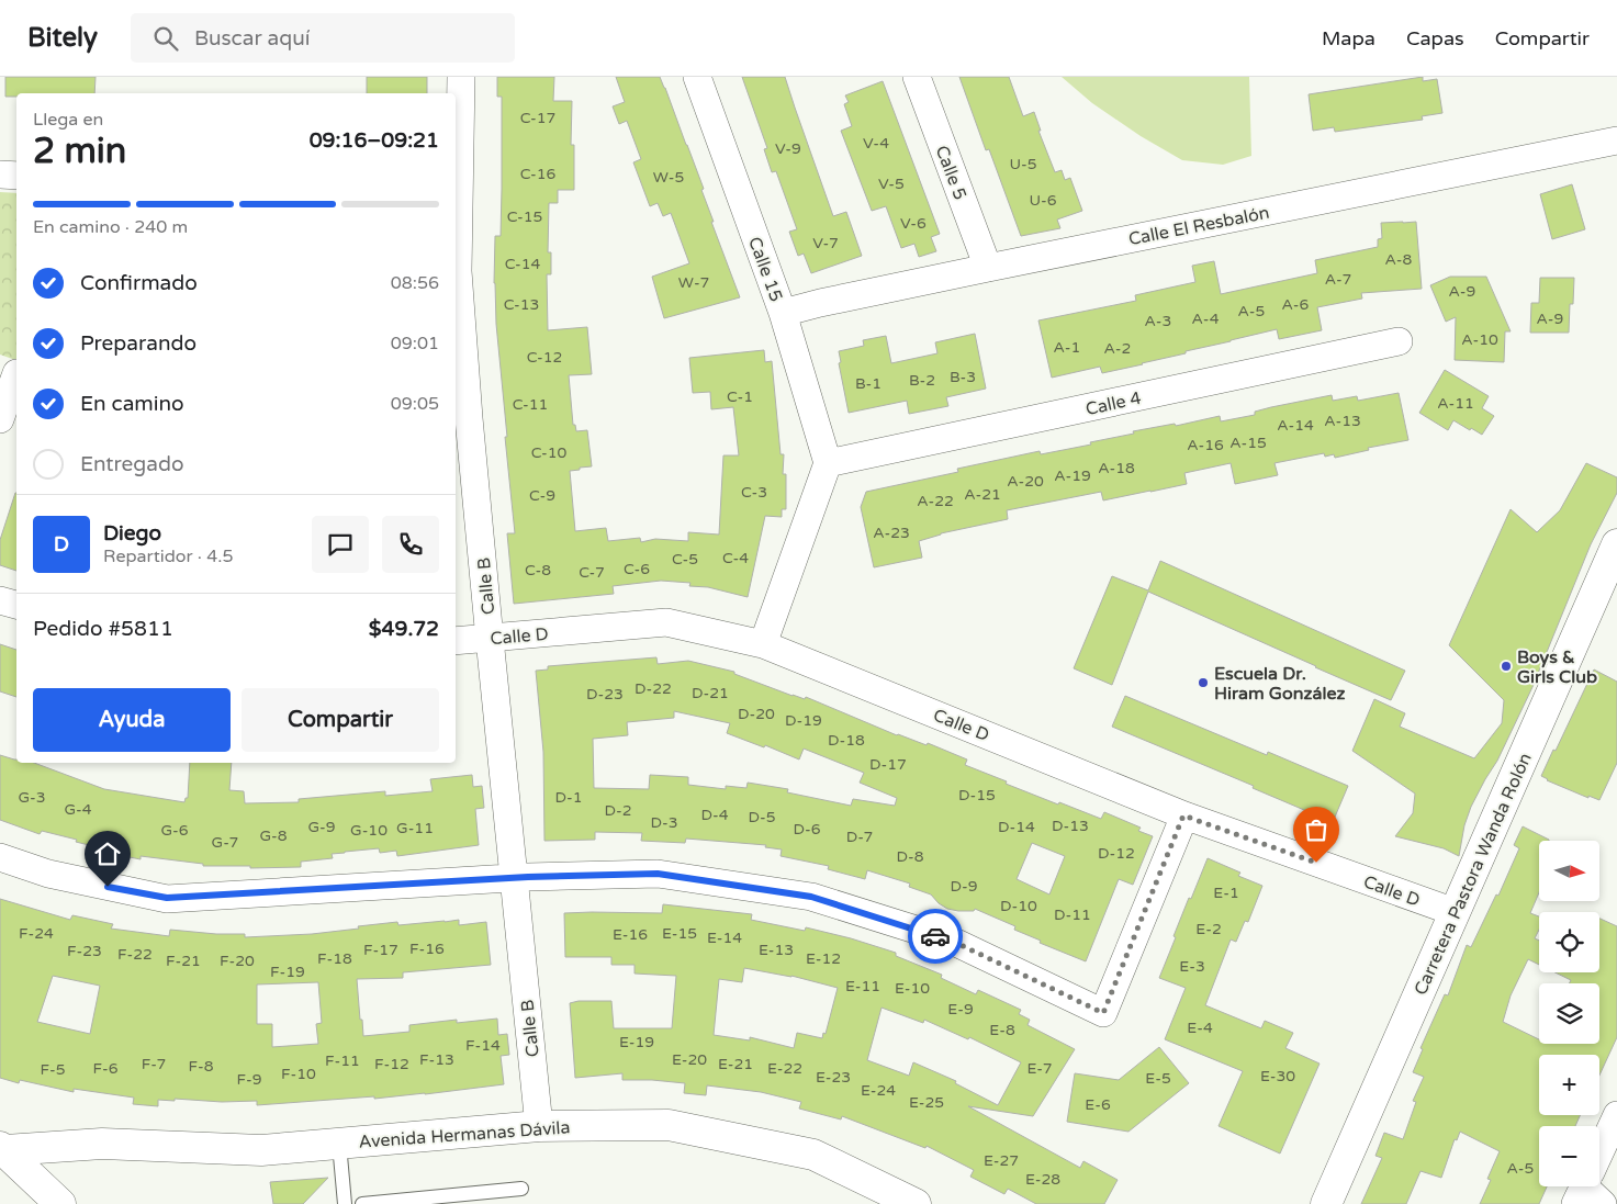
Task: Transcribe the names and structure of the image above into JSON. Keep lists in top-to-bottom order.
{
  "streets": {
    "street": [
      "Calle 5",
      "Calle El Resbalón",
      "Calle 15",
      "Calle 4",
      "Calle B",
      "Calle D",
      "Carretera Pastora Wanda Rolón",
      "Avenida Hermanas Dávila"
    ]
  },
  "crossings": [
    ["Calle 5", "Calle El Resbalón"],
    ["Calle El Resbalón", "Calle 15"],
    ["Calle 15", "Calle 4"],
    ["Calle B", "Calle D"],
    ["Calle B", "Avenida Hermanas Dávila"],
    ["Calle D", "Carretera Pastora Wanda Rolón"]
  ],
  "places": ["Boys & Girls Club", "Escuela Dr. Hiram González"],
  "house_numbers": [
    "C-17",
    "V-4",
    "V-9",
    "U-5",
    "C-16",
    "W-5",
    "V-5",
    "U-6",
    "C-15",
    "V-6",
    "V-7",
    "A-8",
    "C-14",
    "A-7",
    "W-7",
    "A-9",
    "C-13",
    "A-6",
    "A-5",
    "A-4",
    "A-9",
    "A-3",
    "A-10",
    "A-1",
    "A-2",
    "C-12",
    "B-3",
    "B-2",
    "B-1",
    "C-1",
    "A-11",
    "C-11",
    "A-13",
    "A-14",
    "A-15",
    "A-16",
    "C-10",
    "A-18",
    "A-19",
    "A-20",
    "C-3",
    "A-21",
    "C-9",
    "A-22",
    "A-23",
    "C-4",
    "C-5",
    "C-6",
    "C-8",
    "C-7",
    "D-22",
    "D-21",
    "D-23",
    "D-20",
    "D-19",
    "D-18",
    "D-17",
    "D-15",
    "G-3",
    "D-1",
    "G-4",
    "D-2",
    "D-4",
    "D-5",
    "D-3",
    "D-13",
    "G-9",
    "D-14",
    "G-11",
    "D-6",
    "G-6",
    "G-10",
    "G-8",
    "D-7",
    "G-7",
    "D-12",
    "D-8",
    "D-9",
    "E-1",
    "D-10",
    "D-11",
    "E-2",
    "F-24",
    "E-15",
    "E-16",
    "E-14",
    "F-16",
    "F-17",
    "E-13",
    "F-23",
    "F-22",
    "F-18",
    "E-12",
    "F-21",
    "F-20",
    "E-3",
    "F-19",
    "E-11",
    "E-10",
    "E-9",
    "E-4",
    "E-8",
    "E-19",
    "F-14",
    "F-13",
    "E-20",
    "F-11",
    "F-7",
    "F-12",
    "E-21",
    "F-8",
    "F-6",
    "E-22",
    "E-7",
    "F-5",
    "F-10",
    "E-30",
    "E-23",
    "E-5",
    "F-9",
    "E-24",
    "E-25",
    "E-6",
    "E-27",
    "A-5",
    "E-28"
  ],
  "north": "right",
  "page": {
    "header": "Bitely",
    "search": "Buscar aquí",
    "nav": ["Mapa", "Capas", "Compartir"],
    "heading": ["2 min", "Llega en", "09:16–09:21"],
    "panel": [
      "Diego",
      "Repartidor · 4.5",
      "Pedido #5811",
      "$49.72"
    ],
    "bar": "En camino · 240 m",
    "list": [
      ["Confirmado", "08:56"],
      ["Preparando", "09:01"],
      ["En camino", "09:05"],
      "Entregado"
    ],
    "round": "D",
    "buttons": ["Ayuda", "Compartir"],
    "map_buttons": ["+", "−"]
  }
}
